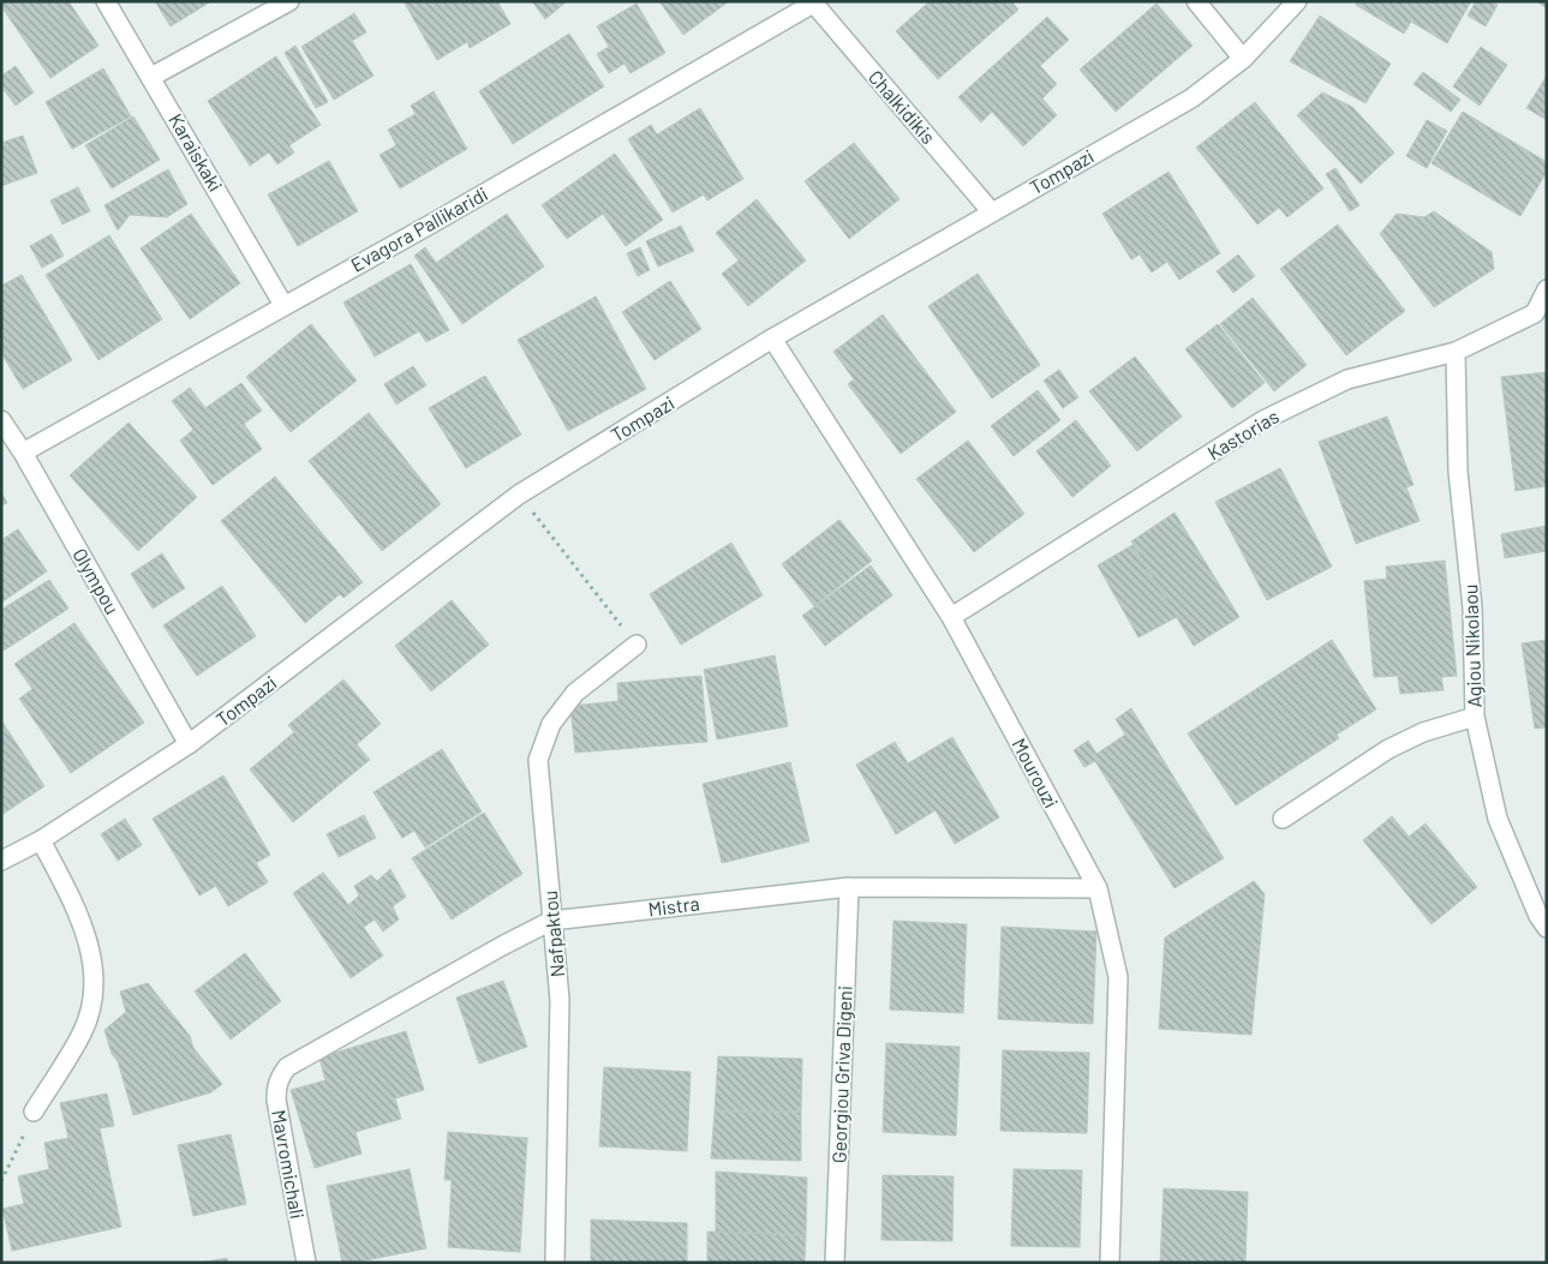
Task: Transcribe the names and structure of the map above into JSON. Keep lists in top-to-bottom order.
{
  "streets": {
    "street": [
      "Chalkidikis",
      "Karaiskaki",
      "Tompazi",
      "Evagora Pallikaridi",
      "Kastorias",
      "Olympou",
      "Agiou Nikolaou",
      "Mourouzi",
      "Mistra",
      "Nafpaktou",
      "Georgiou Griva Digeni",
      "Mavromichali"
    ]
  },
  "crossings": [
    ["Chalkidikis", "Tompazi"],
    ["Chalkidikis", "Evagora Pallikaridi"],
    ["Karaiskaki", "Evagora Pallikaridi"],
    ["Tompazi", "Olympou"],
    ["Tompazi", "Mourouzi"],
    ["Evagora Pallikaridi", "Olympou"],
    ["Kastorias", "Agiou Nikolaou"],
    ["Kastorias", "Mourouzi"],
    ["Mourouzi", "Mistra"],
    ["Mistra", "Nafpaktou"],
    ["Mistra", "Georgiou Griva Digeni"],
    ["Mistra", "Mavromichali"]
  ]
}
